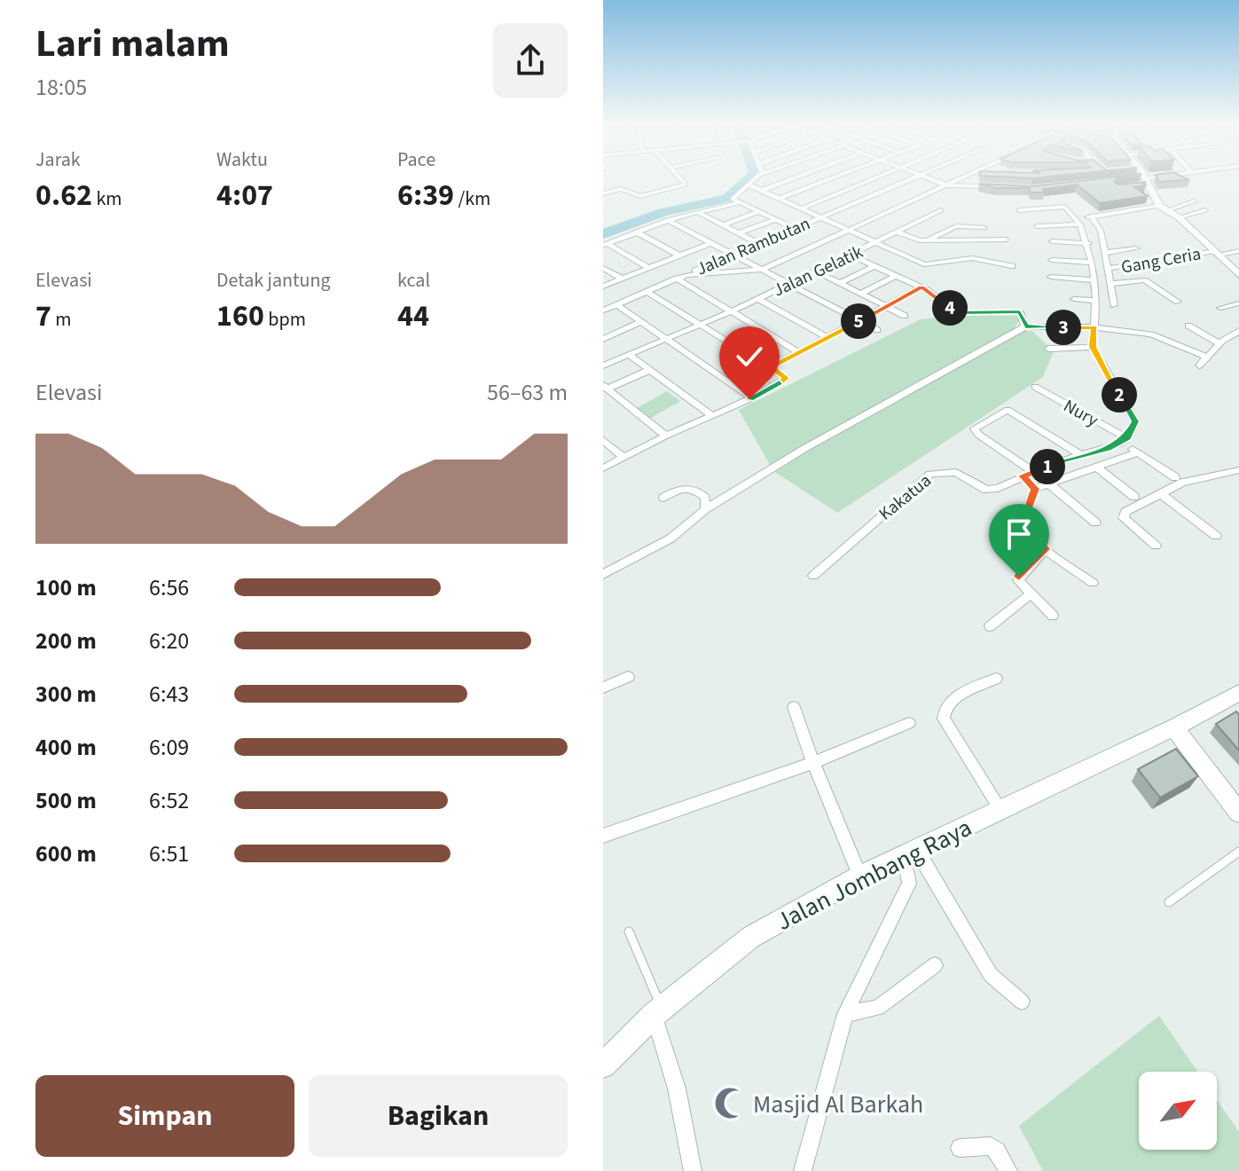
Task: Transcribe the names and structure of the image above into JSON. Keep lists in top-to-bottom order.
{
  "streets": {
    "main road": ["Jalan Jombang Raya"],
    "street": [
      "Jalan Rambutan",
      "Gang Ceria",
      "Jalan Gelatik",
      "Nury",
      "Kakatua"
    ]
  },
  "crossings": [
    ["Nury", "Kakatua"]
  ],
  "places": {
    "mosque": ["Masjid Al Barkah"]
  },
  "north": "top right",
  "page": {
    "heading": ["Lari malam", "18:05"],
    "stats": [
      ["Jarak", "0.62 km"],
      ["Waktu", "4:07"],
      ["Pace", "6:39 /km"],
      ["Elevasi", "7 m"],
      ["Detak jantung", "160 bpm"],
      ["kcal", "44"]
    ],
    "pins": [
      "4",
      "5",
      "3",
      "2",
      "1"
    ],
    "chart": ["Elevasi", "56–63 m"],
    "list": [
      {
        "name": "100 m",
        "note": "6:56"
      },
      {
        "name": "200 m",
        "note": "6:20"
      },
      {
        "name": "300 m",
        "note": "6:43"
      },
      {
        "name": "400 m",
        "note": "6:09"
      },
      {
        "name": "500 m",
        "note": "6:52"
      },
      {
        "name": "600 m",
        "note": "6:51"
      }
    ],
    "buttons": ["Simpan", "Bagikan"]
  }
}
